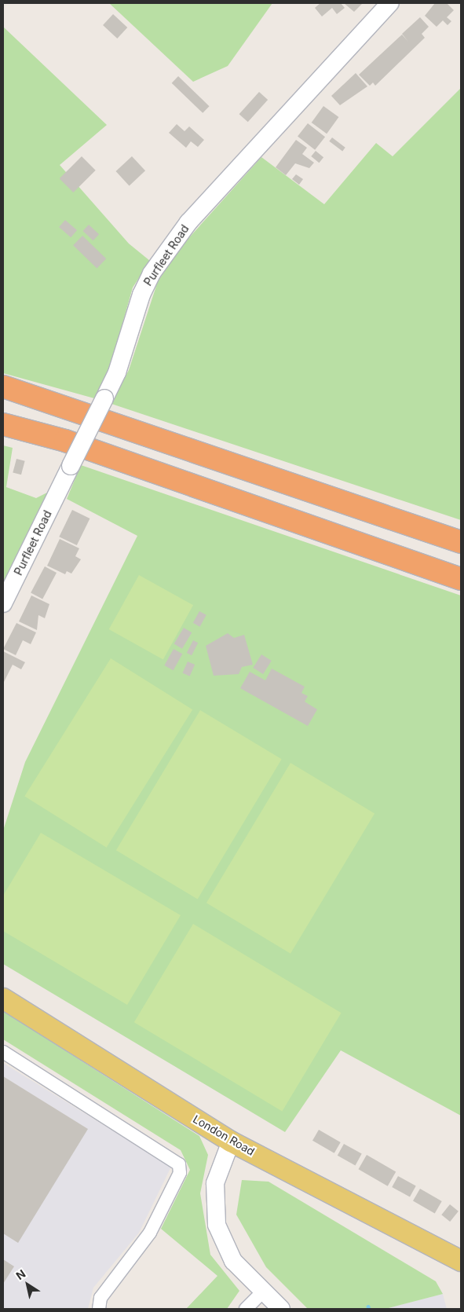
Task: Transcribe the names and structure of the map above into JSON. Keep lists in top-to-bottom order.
{
  "streets": {
    "main road": ["London Road"],
    "street": ["Purfleet Road"]
  },
  "north": "top left"
}
